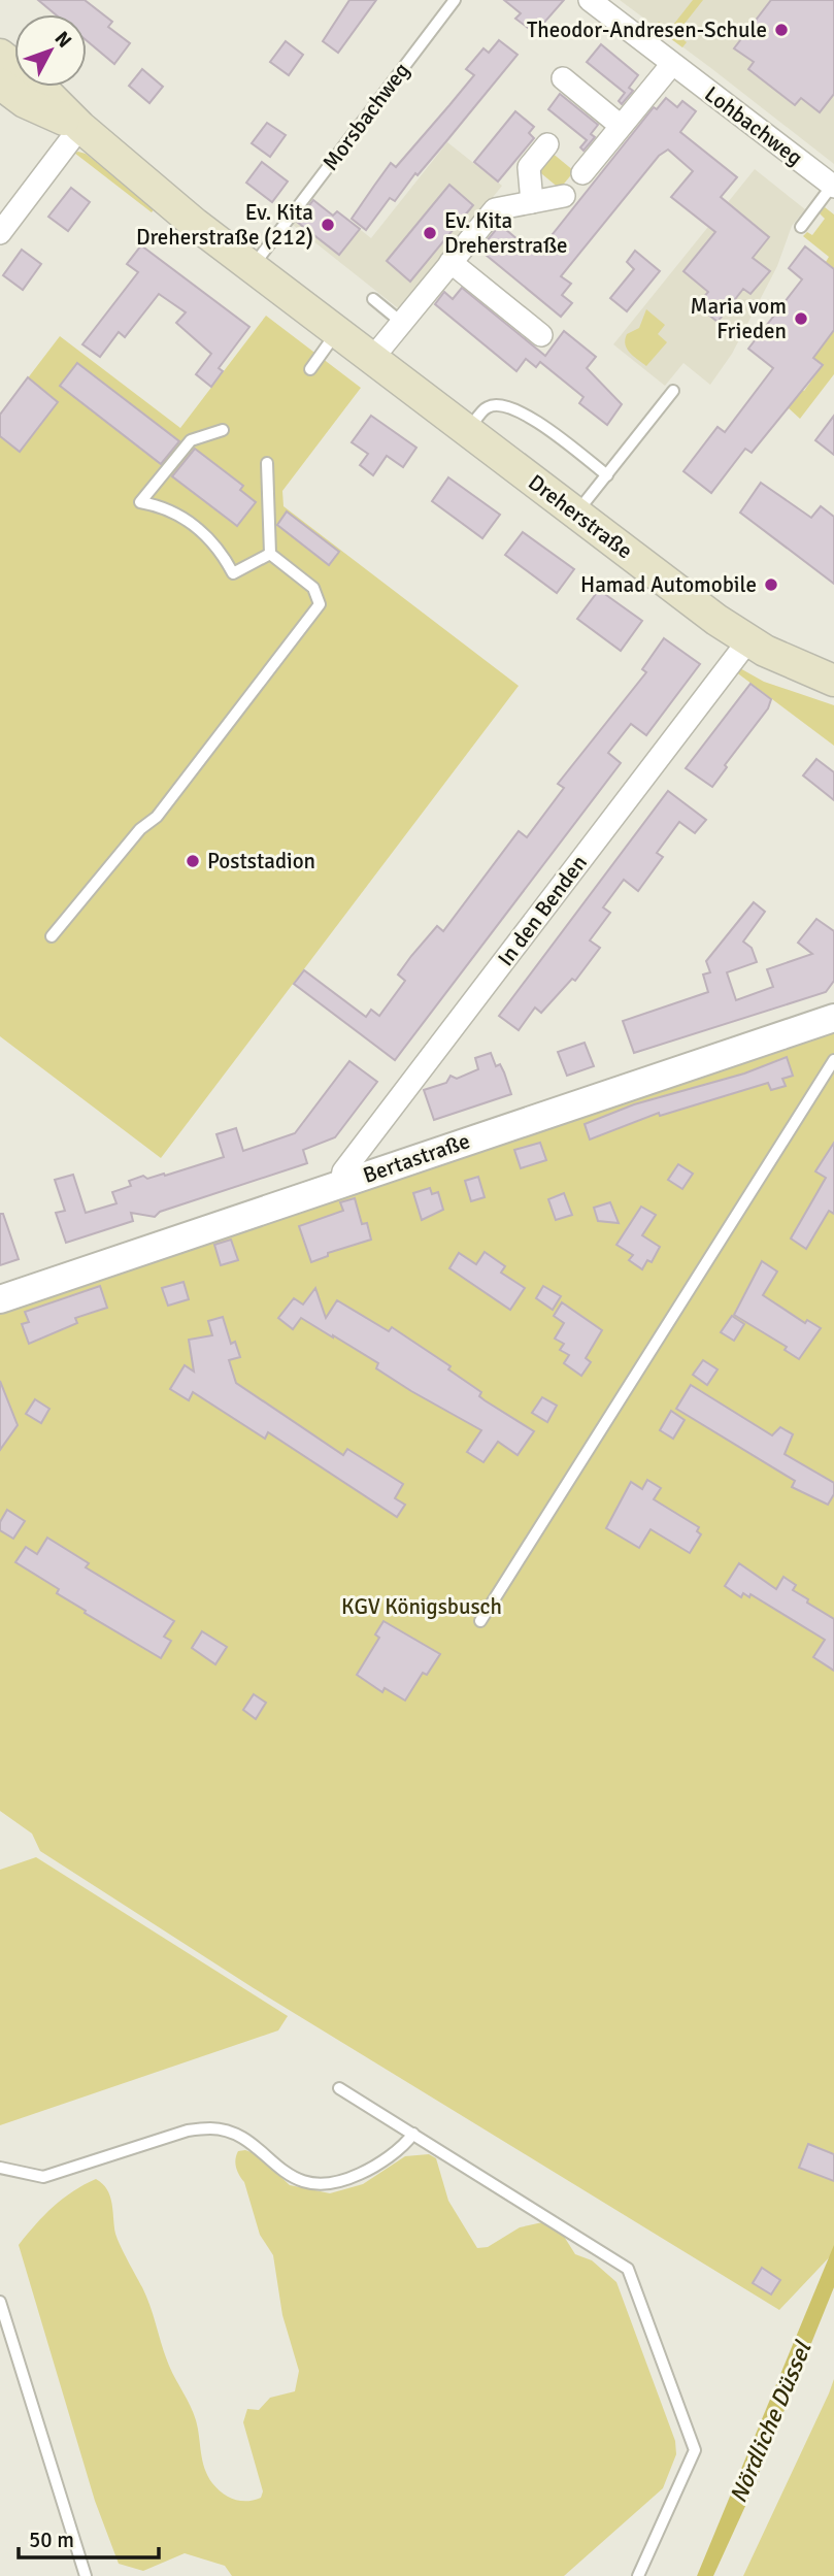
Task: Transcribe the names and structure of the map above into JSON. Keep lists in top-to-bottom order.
{
  "streets": {
    "main road": ["Dreherstraße"],
    "street": ["Lohbachweg", "In den Benden", "Bertastraße"],
    "lane": ["Morsbachweg"]
  },
  "crossings": [
    ["Morsbachweg", "Dreherstraße"],
    ["Dreherstraße", "In den Benden"],
    ["In den Benden", "Bertastraße"]
  ],
  "water": ["Nördliche Düssel"],
  "parks": ["KGV Königsbusch"],
  "places": [
    "Theodor-Andresen-Schule",
    "Ev. Kita Dreherstraße (212)",
    "Ev. Kita Dreherstraße",
    "Maria vom Frieden",
    "Hamad Automobile",
    "Poststadion"
  ],
  "scale_bar": "50 m",
  "north": "top right"
}
